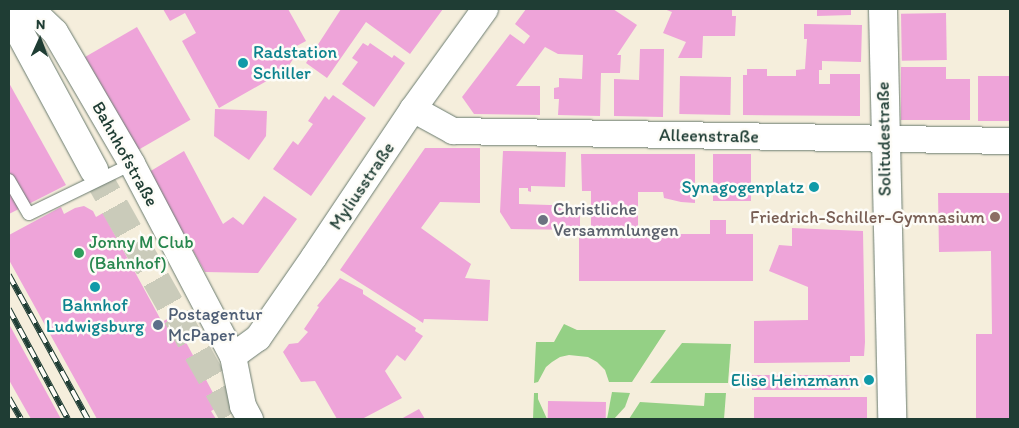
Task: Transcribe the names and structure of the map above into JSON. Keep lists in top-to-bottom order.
{
  "streets": {
    "street": [
      "Alleenstraße",
      "Solitudestraße",
      "Bahnhofstraße",
      "Myliusstraße"
    ]
  },
  "crossings": [
    ["Alleenstraße", "Solitudestraße"],
    ["Alleenstraße", "Myliusstraße"],
    ["Bahnhofstraße", "Myliusstraße"]
  ],
  "places": [
    "Radstation Schiller",
    "Synagogenplatz",
    "Friedrich-Schiller-Gymnasium",
    "Christliche Versammlungen",
    "Jonny M Club (Bahnhof)",
    "Bahnhof Ludwigsburg",
    "Postagentur McPaper",
    "Elise Heinzmann"
  ],
  "north": "top"
}
